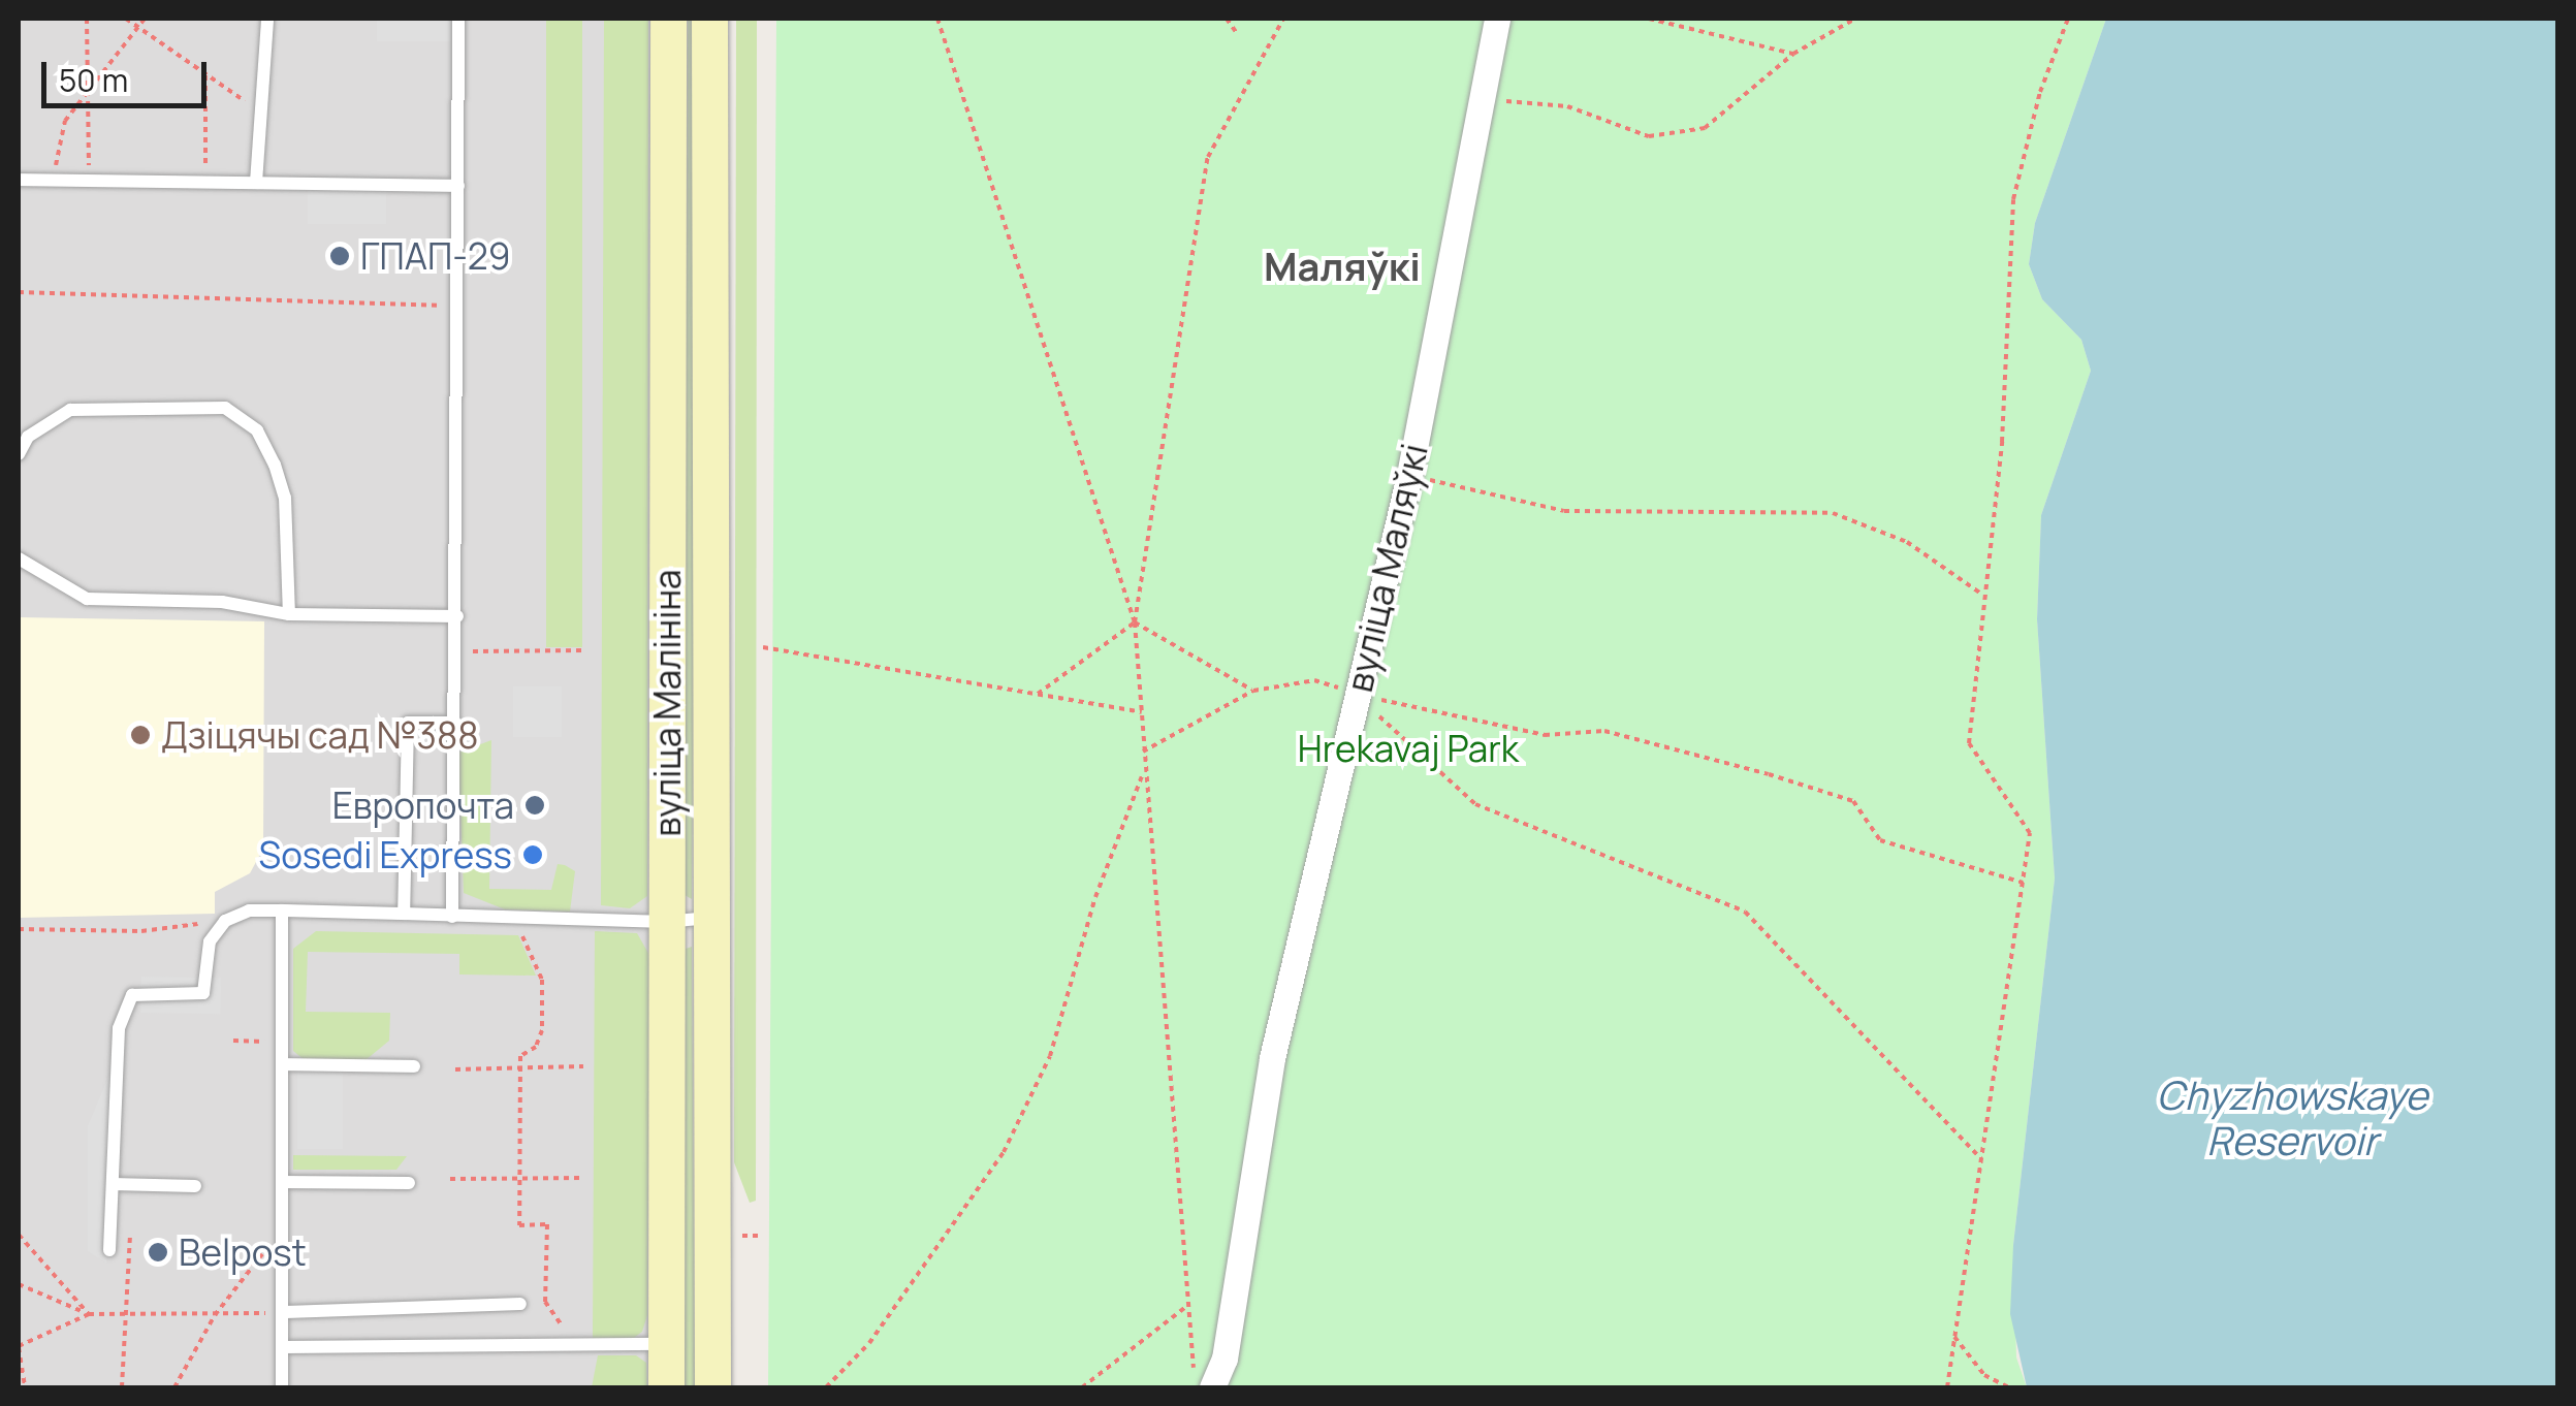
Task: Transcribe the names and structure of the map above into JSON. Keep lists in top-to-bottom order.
{
  "streets": {
    "main road": ["вуліца Малініна"],
    "street": ["вуліца Маляўкі"]
  },
  "districts": ["Маляўкі"],
  "water": ["Chyzhowskaye Reservoir"],
  "parks": ["Hrekavaj Park"],
  "places": [
    "ГПАП-29",
    "Дзіцячы сад №388",
    "Европочта",
    "Sosedi Express",
    "Belpost"
  ],
  "scale_bar": "50 m"
}
